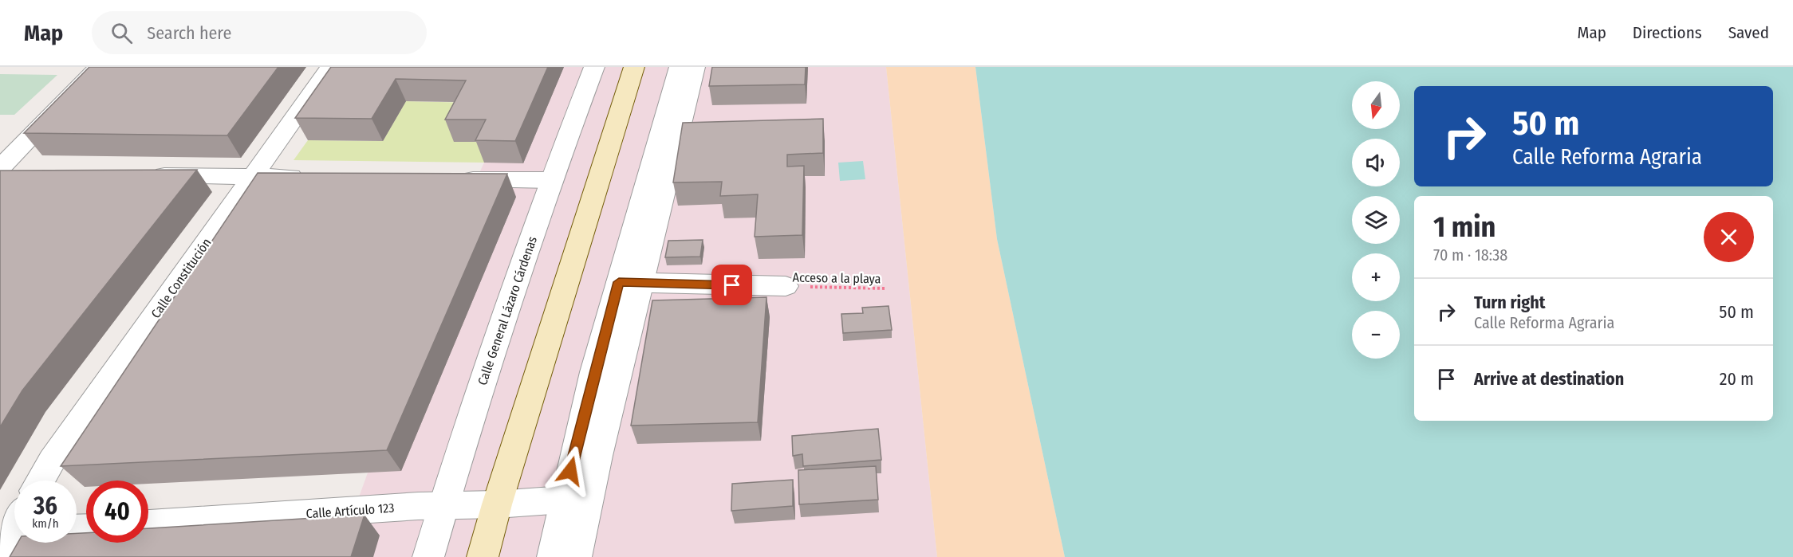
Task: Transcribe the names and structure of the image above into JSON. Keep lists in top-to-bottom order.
{
  "streets": {
    "street": ["Calle Constitución", "Calle General Lázaro Cárdenas", "Calle Artículo 123"],
    "path": ["Acceso a la playa"]
  },
  "crossings": [
    ["Calle General Lázaro Cárdenas", "Calle Artículo 123"]
  ],
  "north": "bottom",
  "page": {
    "header": "Map",
    "search": "Search here",
    "nav": ["Map", "Directions", "Saved"],
    "map_buttons": ["+", "−"],
    "turn": ["50 m", "Calle Reforma Agraria"],
    "heading": ["1 min", "70 m · 18:38"],
    "list": [
      {
        "name": "Turn right",
        "note": "Calle Reforma Agraria",
        "value": "50 m"
      },
      {
        "name": "Arrive at destination",
        "value": "20 m"
      }
    ],
    "speed": "36 km/h",
    "limit": "40"
  }
}
